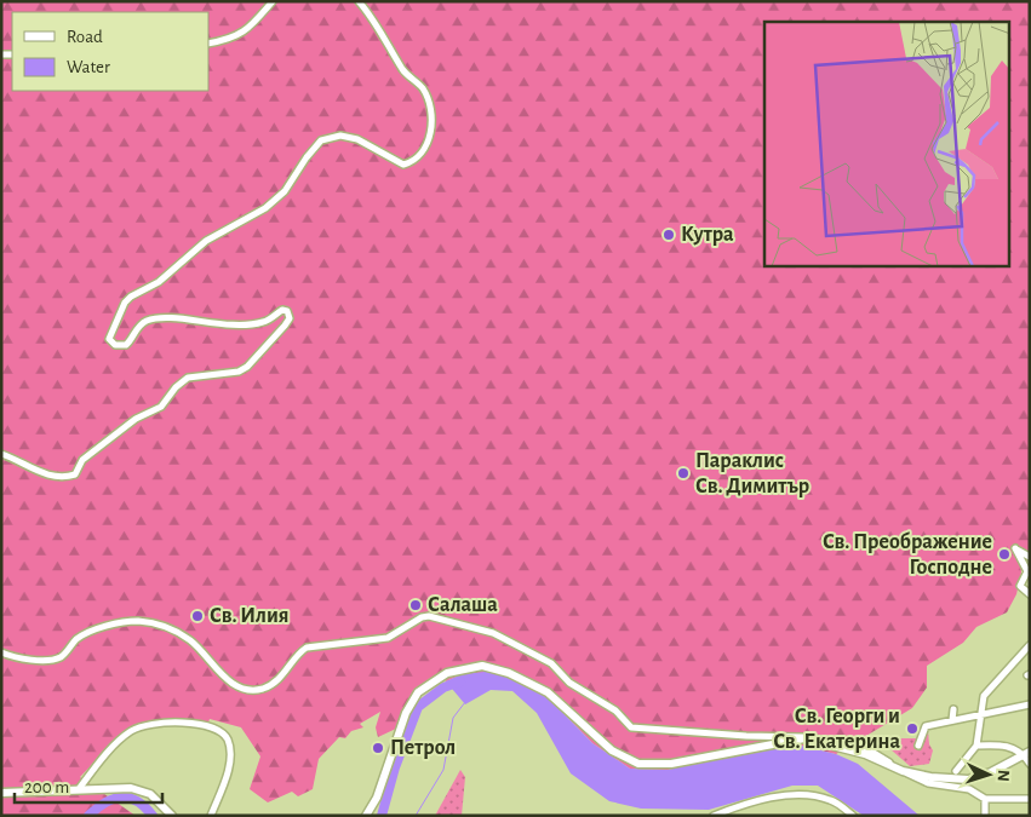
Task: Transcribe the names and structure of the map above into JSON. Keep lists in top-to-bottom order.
{
  "places": [
    "Кутра",
    "Параклис Св. Димитър",
    "Св. Преображение Господне",
    "Салаша",
    "Св. Илия",
    "Св. Георги и Св. Екатерина",
    "Петрол"
  ],
  "legend": ["Road", "Water"],
  "scale_bar": "200 m",
  "north": "right"
}
